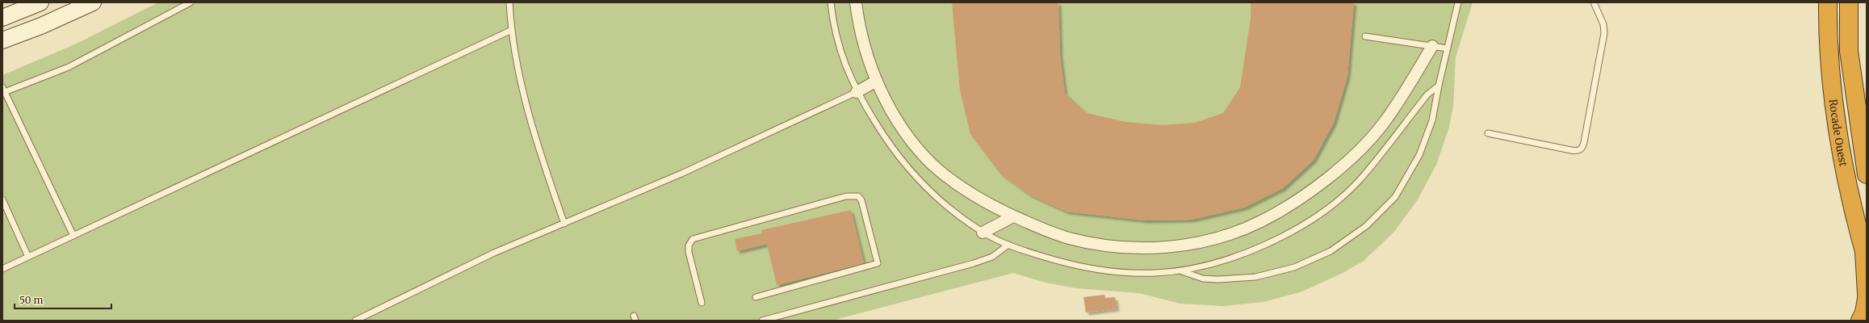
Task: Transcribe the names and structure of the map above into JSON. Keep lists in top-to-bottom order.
{
  "streets": {
    "highway": ["Rocade Ouest"]
  },
  "scale_bar": "50 m"
}
